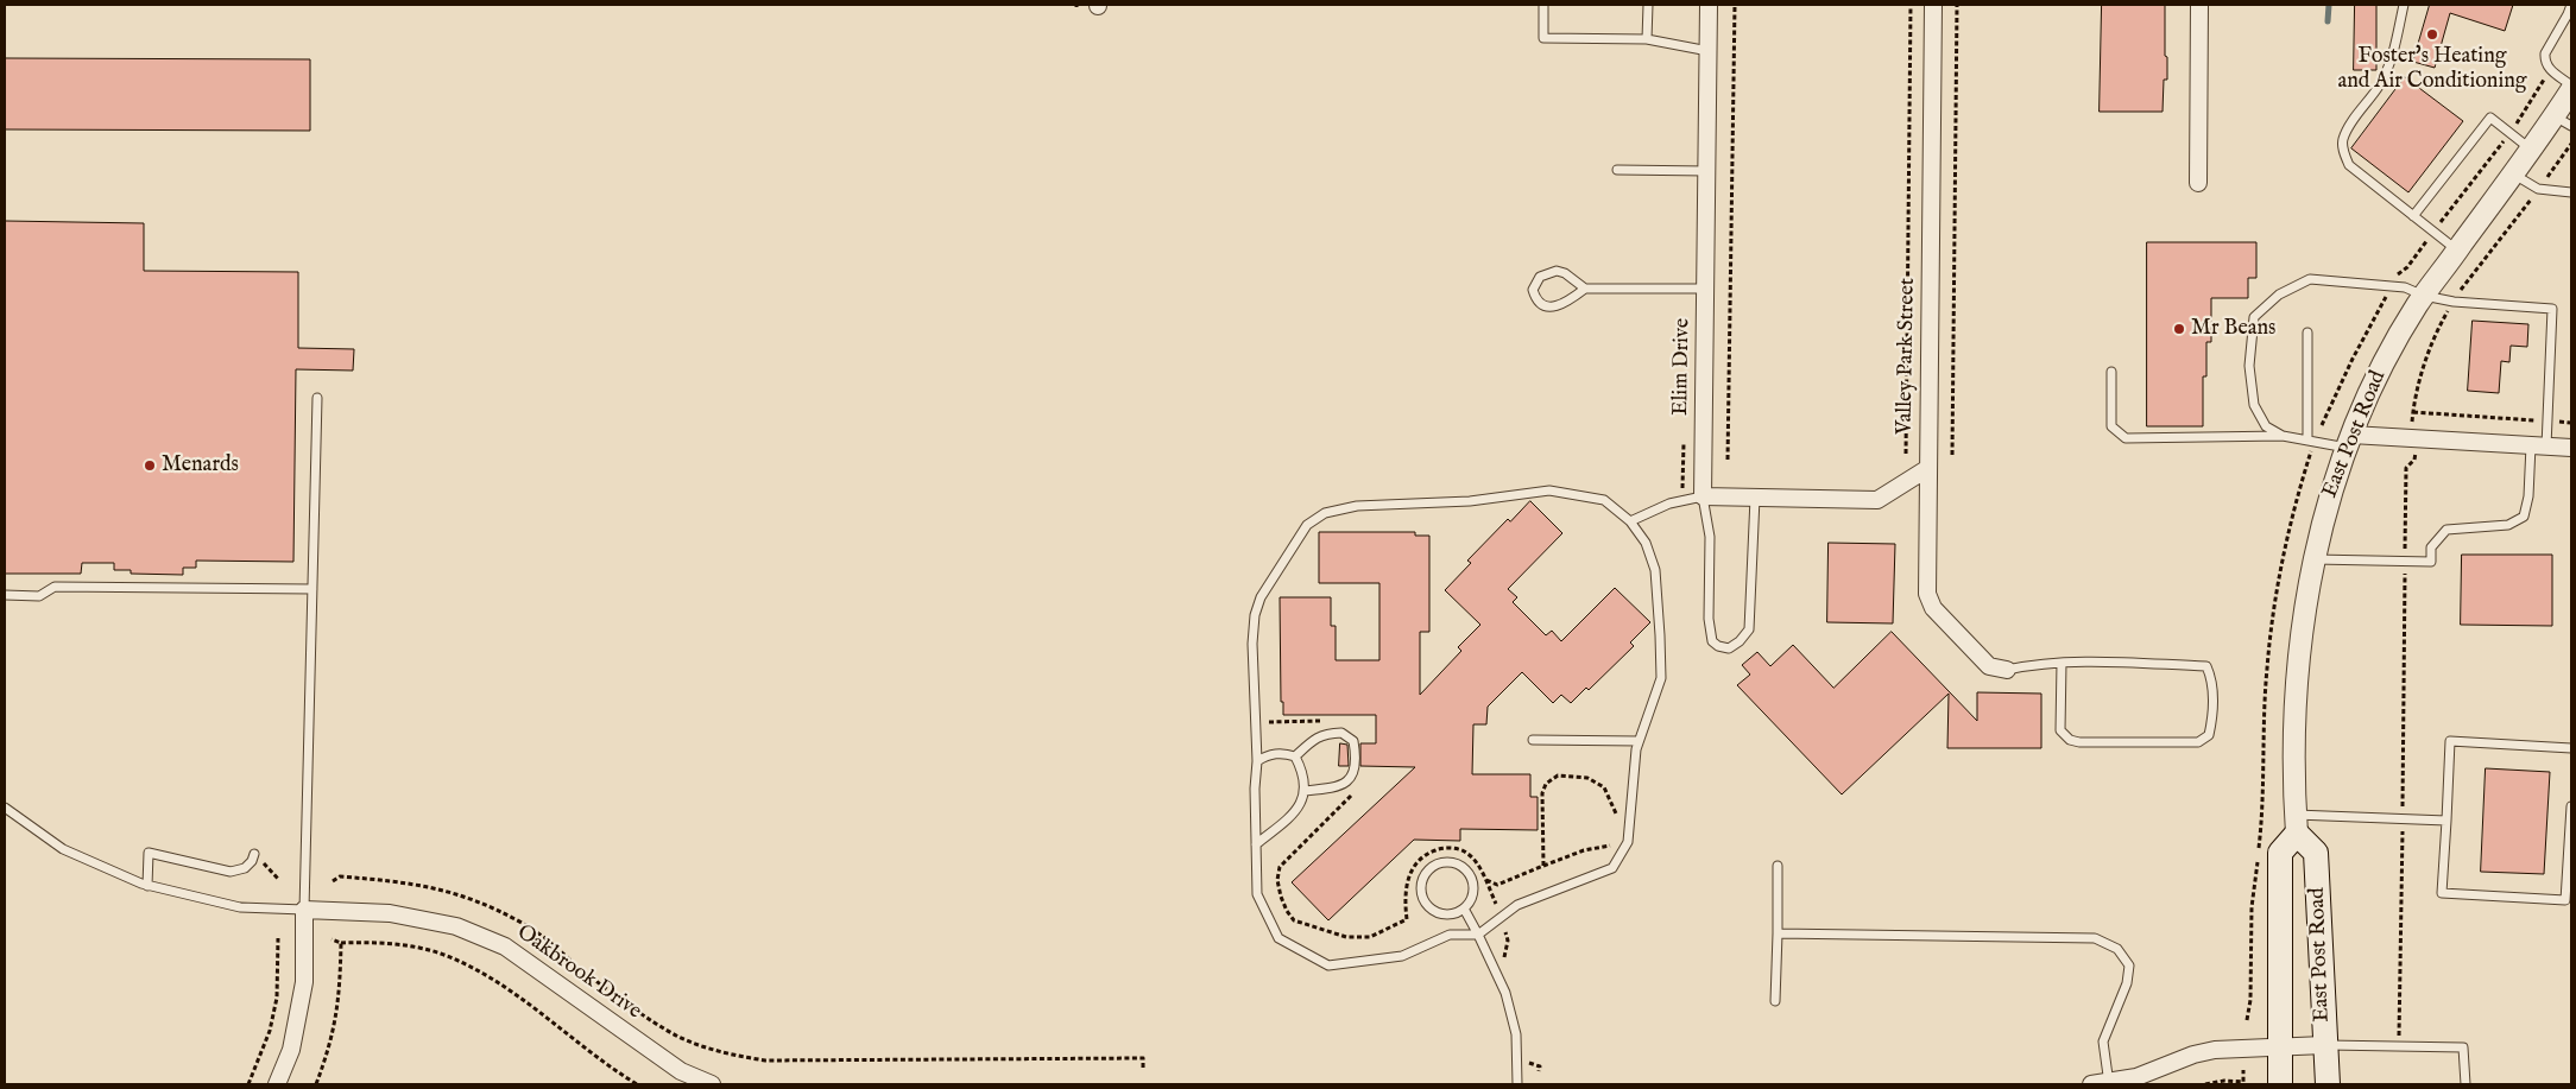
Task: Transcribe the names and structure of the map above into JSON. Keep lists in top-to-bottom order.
{
  "streets": {
    "main road": ["East Post Road"],
    "street": ["Valley Park Street", "Elim Drive", "Oakbrook Drive"]
  },
  "places": ["Foster's Heating and Air Conditioning", "Mr Beans", "Menards"]
}
